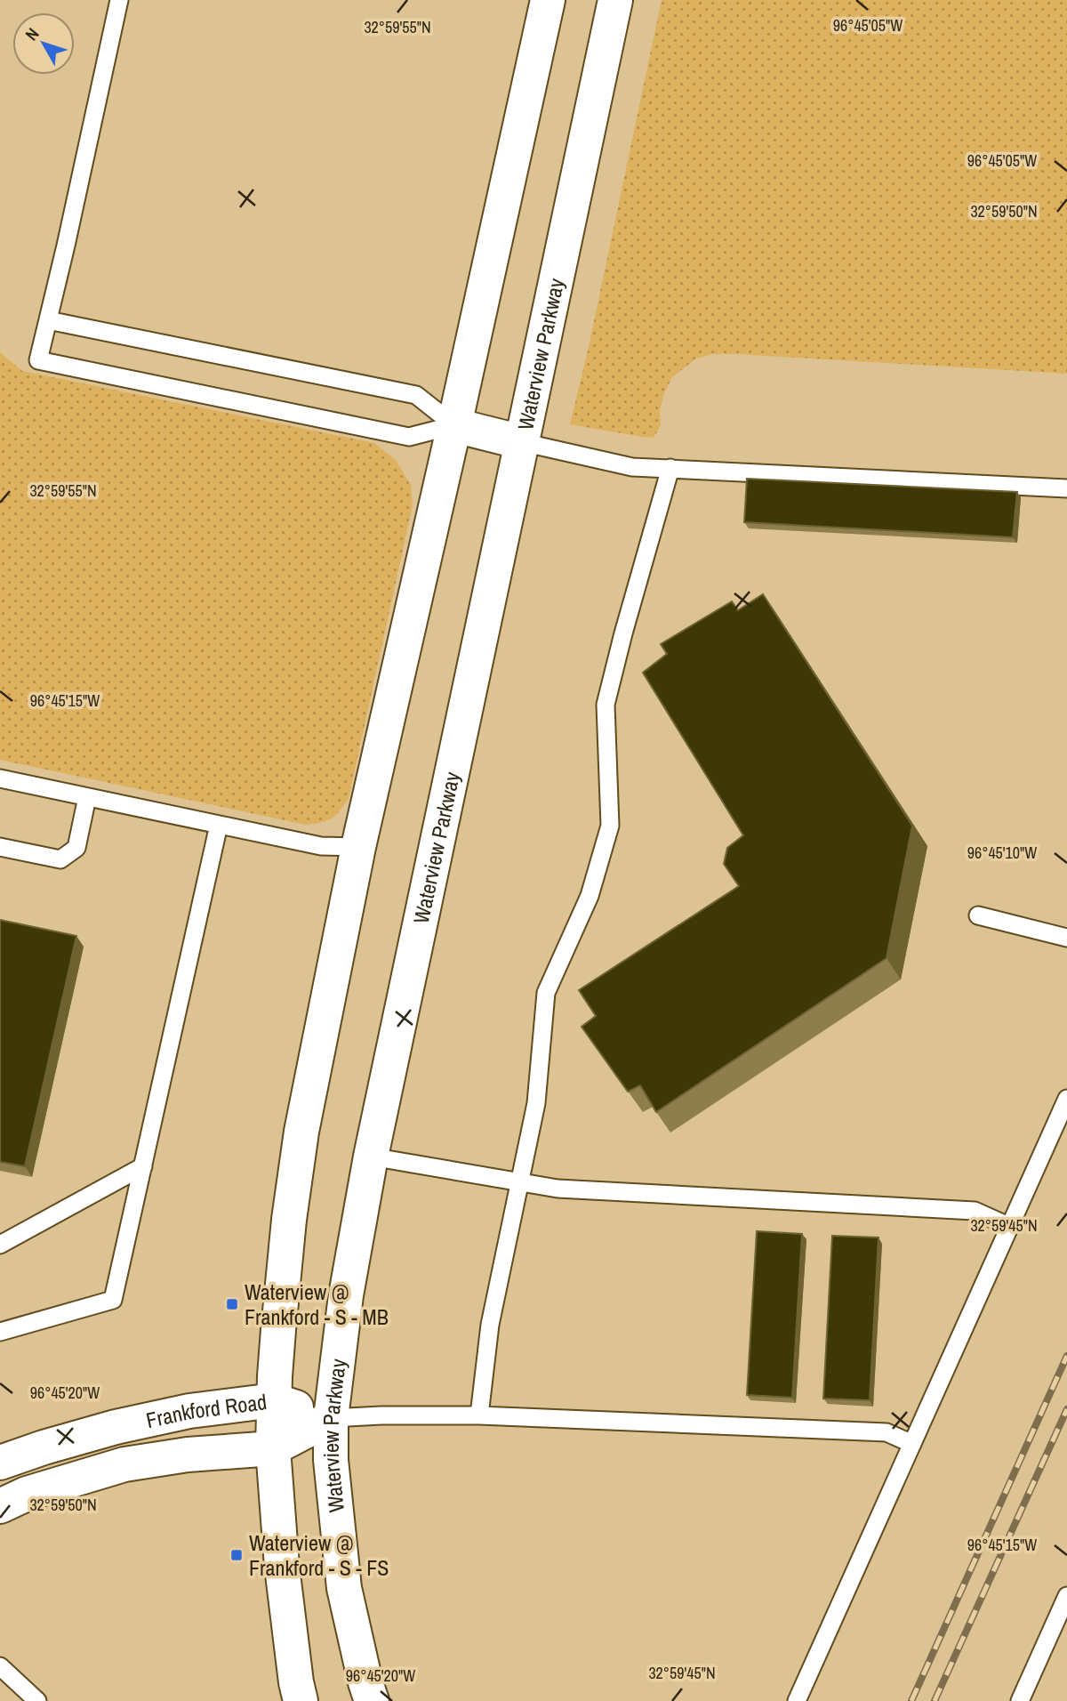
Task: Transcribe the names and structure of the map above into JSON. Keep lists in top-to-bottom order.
{
  "streets": {
    "main road": ["Waterview Parkway", "Frankford Road"]
  },
  "crossings": [
    ["Waterview Parkway", "Frankford Road"]
  ],
  "places": {
    "transit": ["Waterview @ Frankford - S - MB", "Waterview @ Frankford - S - FS"]
  },
  "north": "top left",
  "coordinates": [
    "96°45'05\"W",
    "32°59'55\"N",
    "32°59'50\"N",
    "96°45'15\"W",
    "96°45'10\"W",
    "32°59'45\"N",
    "96°45'20\"W"
  ]
}
